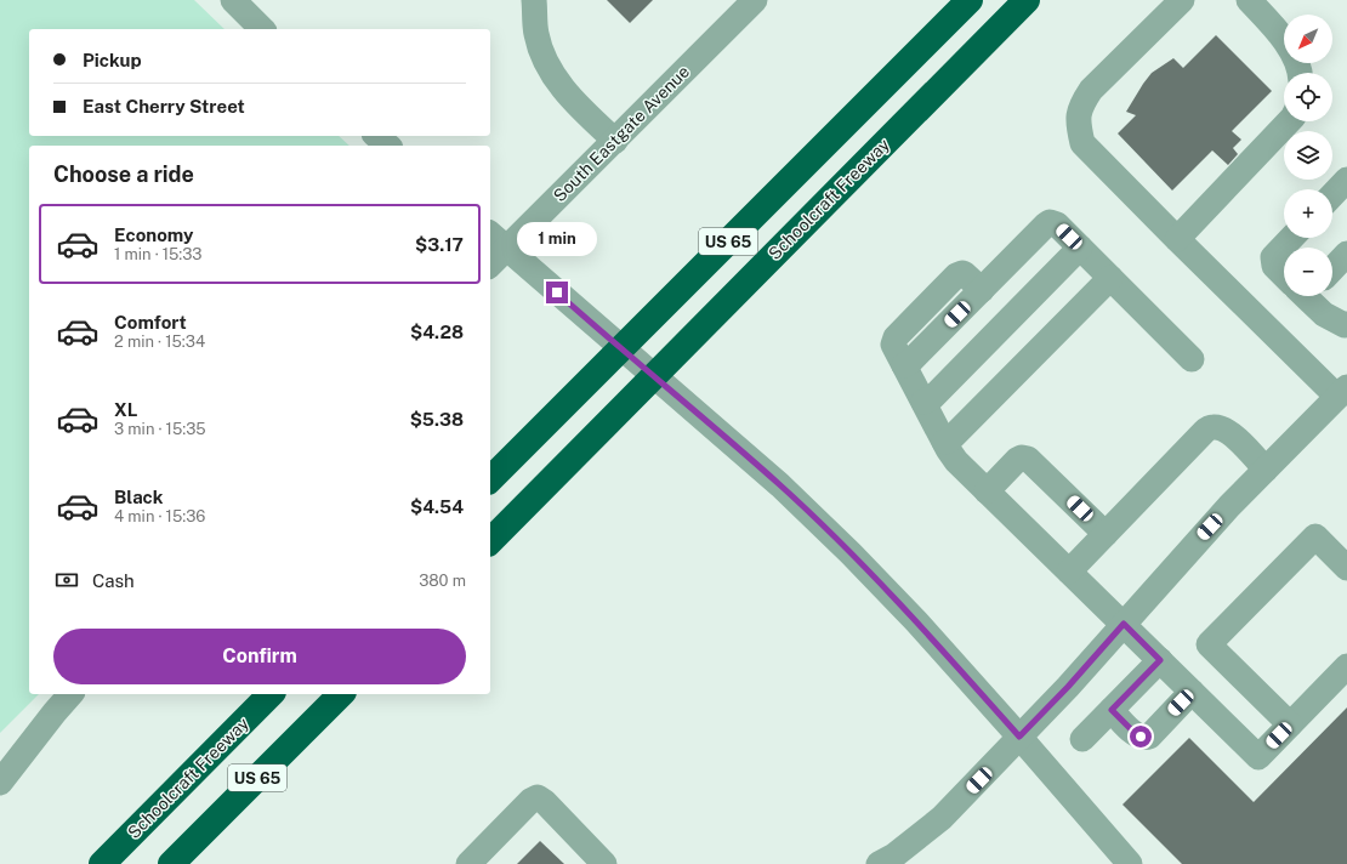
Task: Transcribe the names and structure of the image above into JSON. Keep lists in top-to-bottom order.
{
  "streets": {
    "highway": ["Schoolcraft Freeway", "US 65"],
    "street": ["South Eastgate Avenue"]
  },
  "north": "bottom left",
  "page": {
    "map_buttons": ["+", "−"],
    "banner": ["Pickup", "East Cherry Street"],
    "heading": "Choose a ride",
    "list": [
      {
        "name": "Economy",
        "note": "1 min · 15:33",
        "value": "$3.17"
      },
      {
        "name": "Comfort",
        "note": "2 min · 15:34",
        "value": "$4.28"
      },
      {
        "name": "XL",
        "note": "3 min · 15:35",
        "value": "$5.38"
      },
      {
        "name": "Black",
        "note": "4 min · 15:36",
        "value": "$4.54"
      }
    ],
    "bubble": "1 min",
    "pay": ["Cash", "380 m"],
    "buttons": "Confirm"
  }
}
